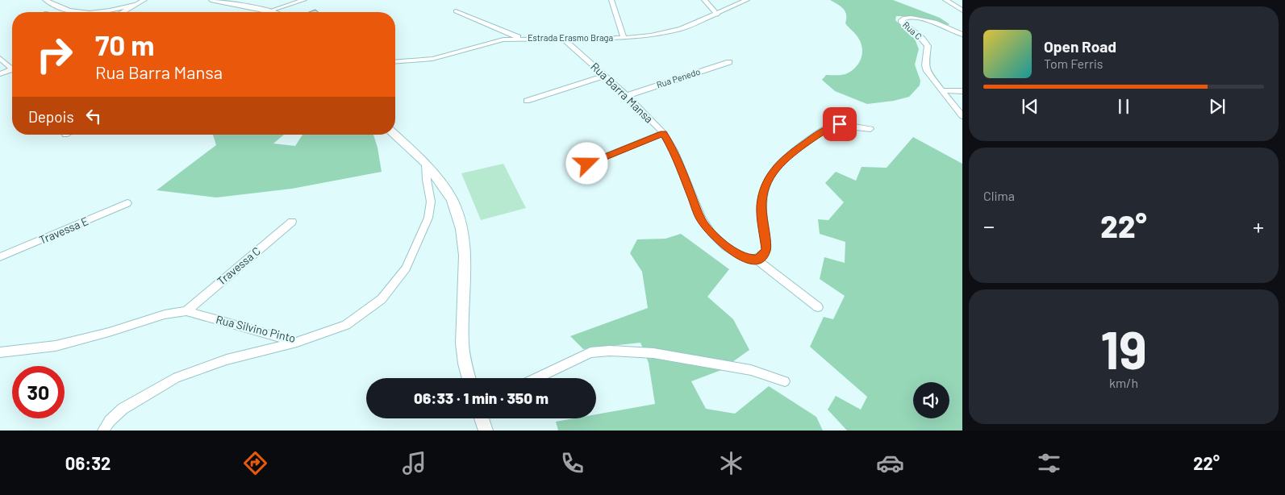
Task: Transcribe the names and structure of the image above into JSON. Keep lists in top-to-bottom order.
{
  "streets": {
    "street": [
      "Rua C",
      "Estrada Erasmo Braga",
      "Rua Penedo",
      "Rua Barra Mansa",
      "Travessa E",
      "Travessa C",
      "Rua Silvino Pinto"
    ]
  },
  "crossings": [
    ["Estrada Erasmo Braga", "Rua Barra Mansa"],
    ["Rua Penedo", "Rua Barra Mansa"],
    ["Travessa C", "Rua Silvino Pinto"]
  ],
  "page": {
    "turn": ["70 m", "Rua Barra Mansa"],
    "song": ["Open Road", "Tom Ferris"],
    "then": "Depois",
    "tile": [
      "Clima",
      ["19", "km/h"]
    ],
    "heat": ["−", "22°", "+"],
    "limit": "30",
    "trip": "06:33 · 1 min · 350 m",
    "tabs": ["06:32", "22°"]
  }
}
